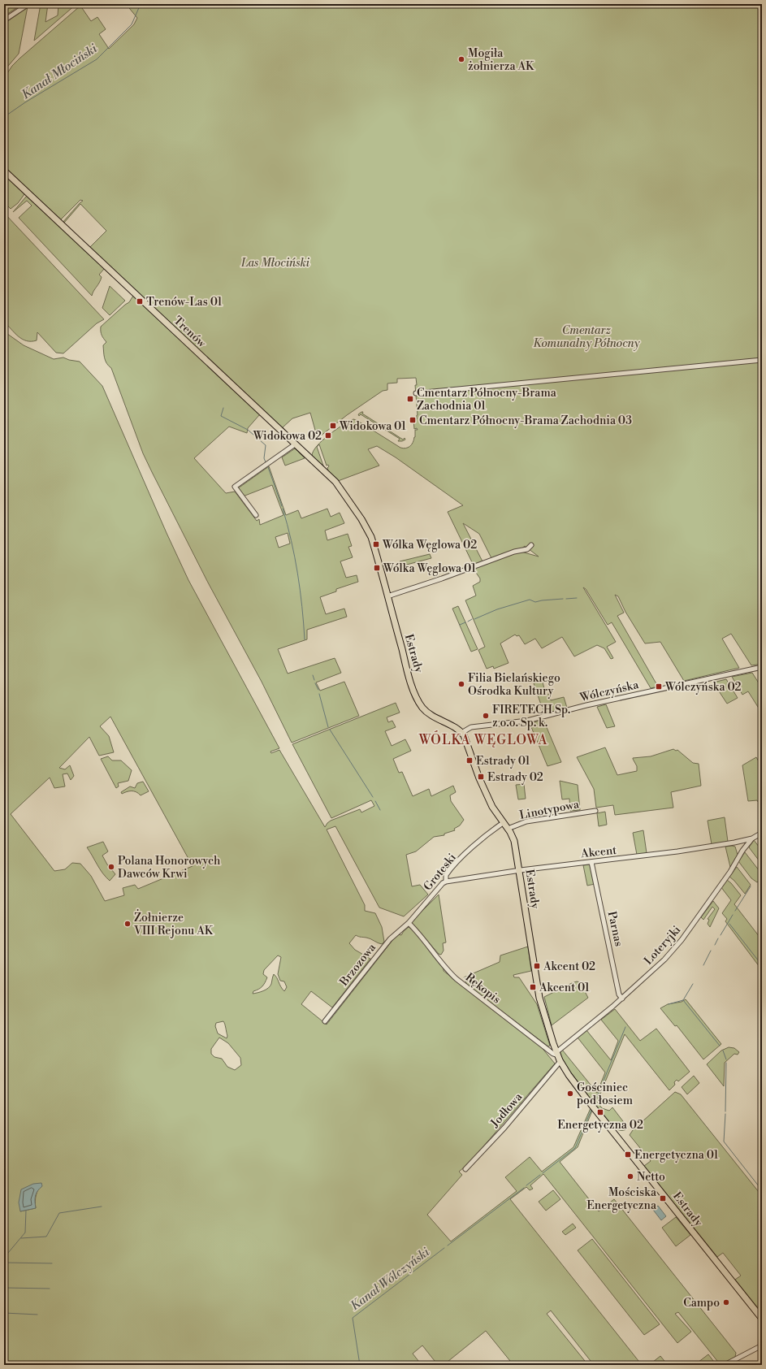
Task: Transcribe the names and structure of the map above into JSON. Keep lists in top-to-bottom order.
{
  "streets": {
    "main road": ["Trenów", "Estrady"],
    "street": [
      "Wólczyńska",
      "Linotypowa",
      "Akcent",
      "Groteski",
      "Parnas",
      "Loteryjki",
      "Brzozowa",
      "Rękopis",
      "Jodłowa"
    ]
  },
  "crossings": [
    ["Trenów", "Estrady"],
    ["Estrady", "Wólczyńska"],
    ["Estrady", "Linotypowa"],
    ["Estrady", "Akcent"],
    ["Estrady", "Groteski"],
    ["Estrady", "Loteryjki"],
    ["Estrady", "Rękopis"],
    ["Estrady", "Jodłowa"],
    ["Akcent", "Groteski"],
    ["Akcent", "Parnas"],
    ["Akcent", "Loteryjki"],
    ["Groteski", "Brzozowa"],
    ["Groteski", "Rękopis"],
    ["Parnas", "Loteryjki"],
    ["Loteryjki", "Rękopis"],
    ["Brzozowa", "Rękopis"]
  ],
  "districts": ["WÓLKA WĘGLOWA"],
  "water": ["Kanał Młociński", "Kanał Wólczyński"],
  "parks": ["Las Młociński", "Cmentarz Komunalny Północny"],
  "places": {
    "other": [
      "Mogiła żołnierza AK",
      "Filia Bielańskiego Ośrodka Kultury",
      "FIRETECH Sp. z o.o. Sp. k.",
      "Polana Honorowych Dawców Krwi",
      "Żołnierze VIII Rejonu AK",
      "Gościniec pod łosiem",
      "Netto",
      "Campo"
    ],
    "transit": [
      "Trenów-Las 01",
      "Cmentarz Północny-Brama Zachodnia 01",
      "Cmentarz Północny-Brama Zachodnia 03",
      "Widokowa 01",
      "Widokowa 02",
      "Wólka Węglowa 02",
      "Wólka Węglowa 01",
      "Wólczyńska 02",
      "Estrady 01",
      "Estrady 02",
      "Akcent 02",
      "Akcent 01",
      "Energetyczna 02",
      "Energetyczna 01",
      "Mościska Energetyczna"
    ]
  }
}
